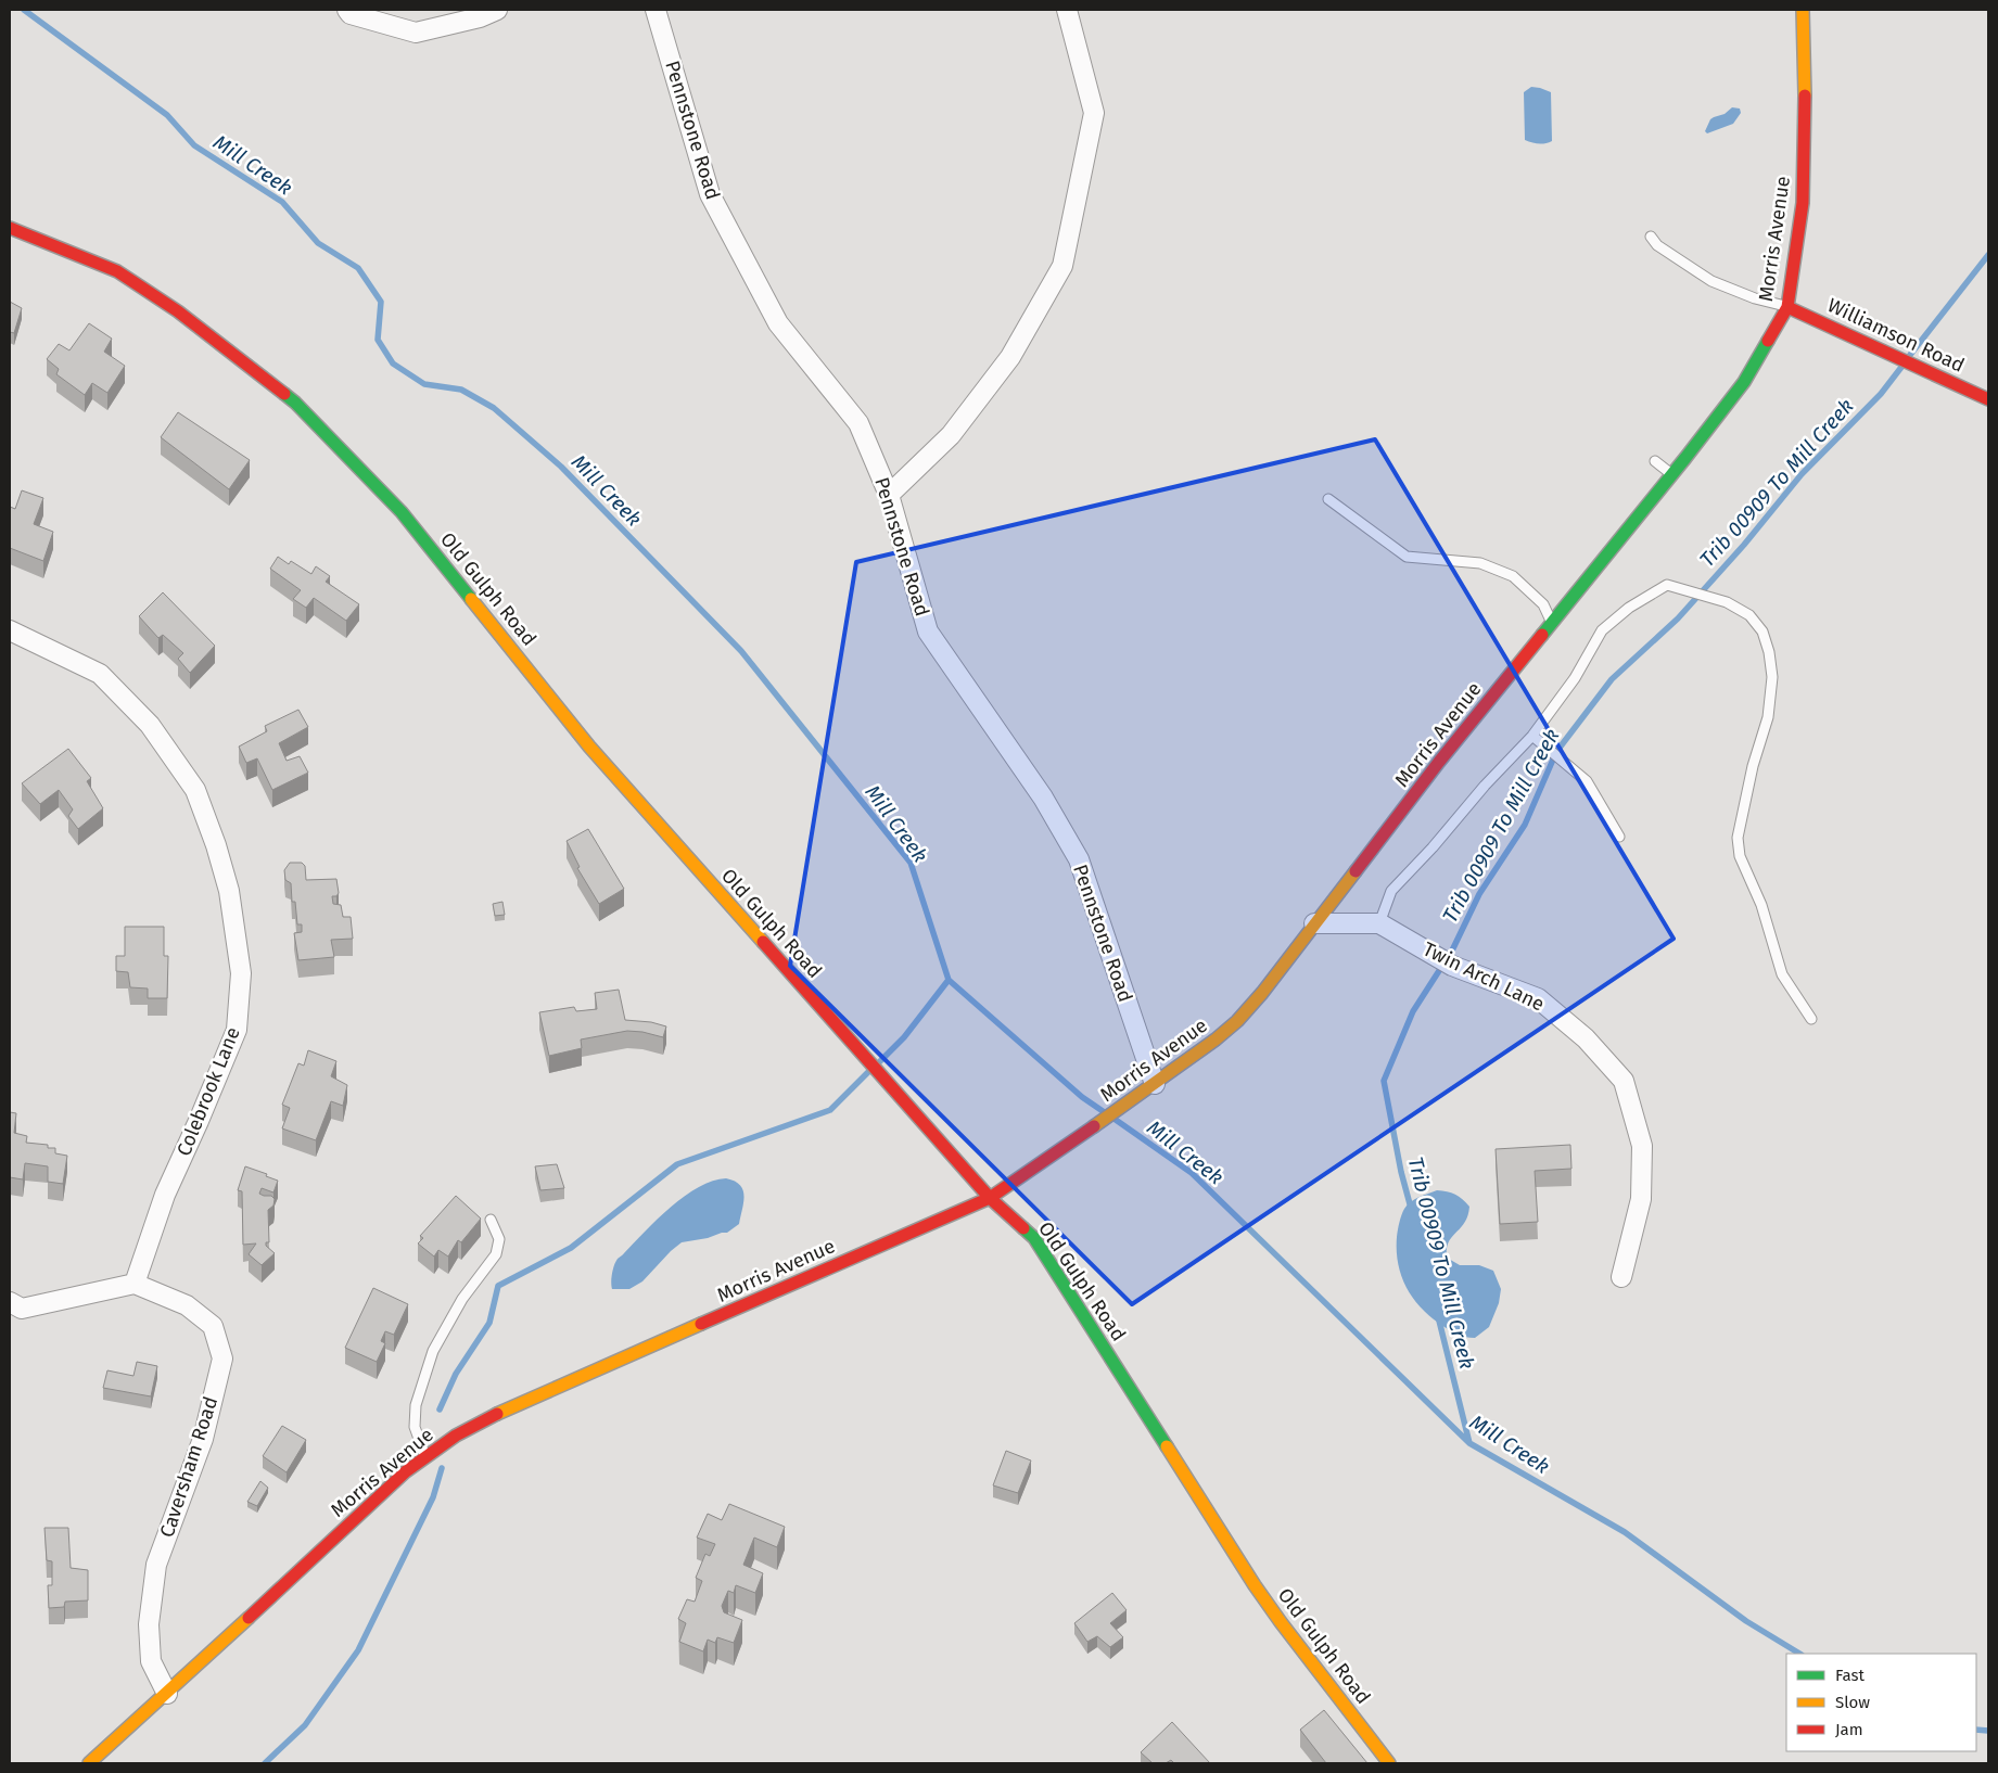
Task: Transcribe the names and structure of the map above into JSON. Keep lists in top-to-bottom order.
{
  "streets": {
    "street": [
      "Pennstone Road",
      "Morris Avenue",
      "Williamson Road",
      "Old Gulph Road",
      "Twin Arch Lane",
      "Colebrook Lane",
      "Caversham Road"
    ]
  },
  "crossings": [
    ["Pennstone Road", "Morris Avenue"],
    ["Morris Avenue", "Williamson Road"],
    ["Morris Avenue", "Old Gulph Road"],
    ["Morris Avenue", "Caversham Road"],
    ["Colebrook Lane", "Caversham Road"]
  ],
  "water": ["Mill Creek", "Trib 00909 To Mill Creek"],
  "legend": ["Fast", "Slow", "Jam"]
}
